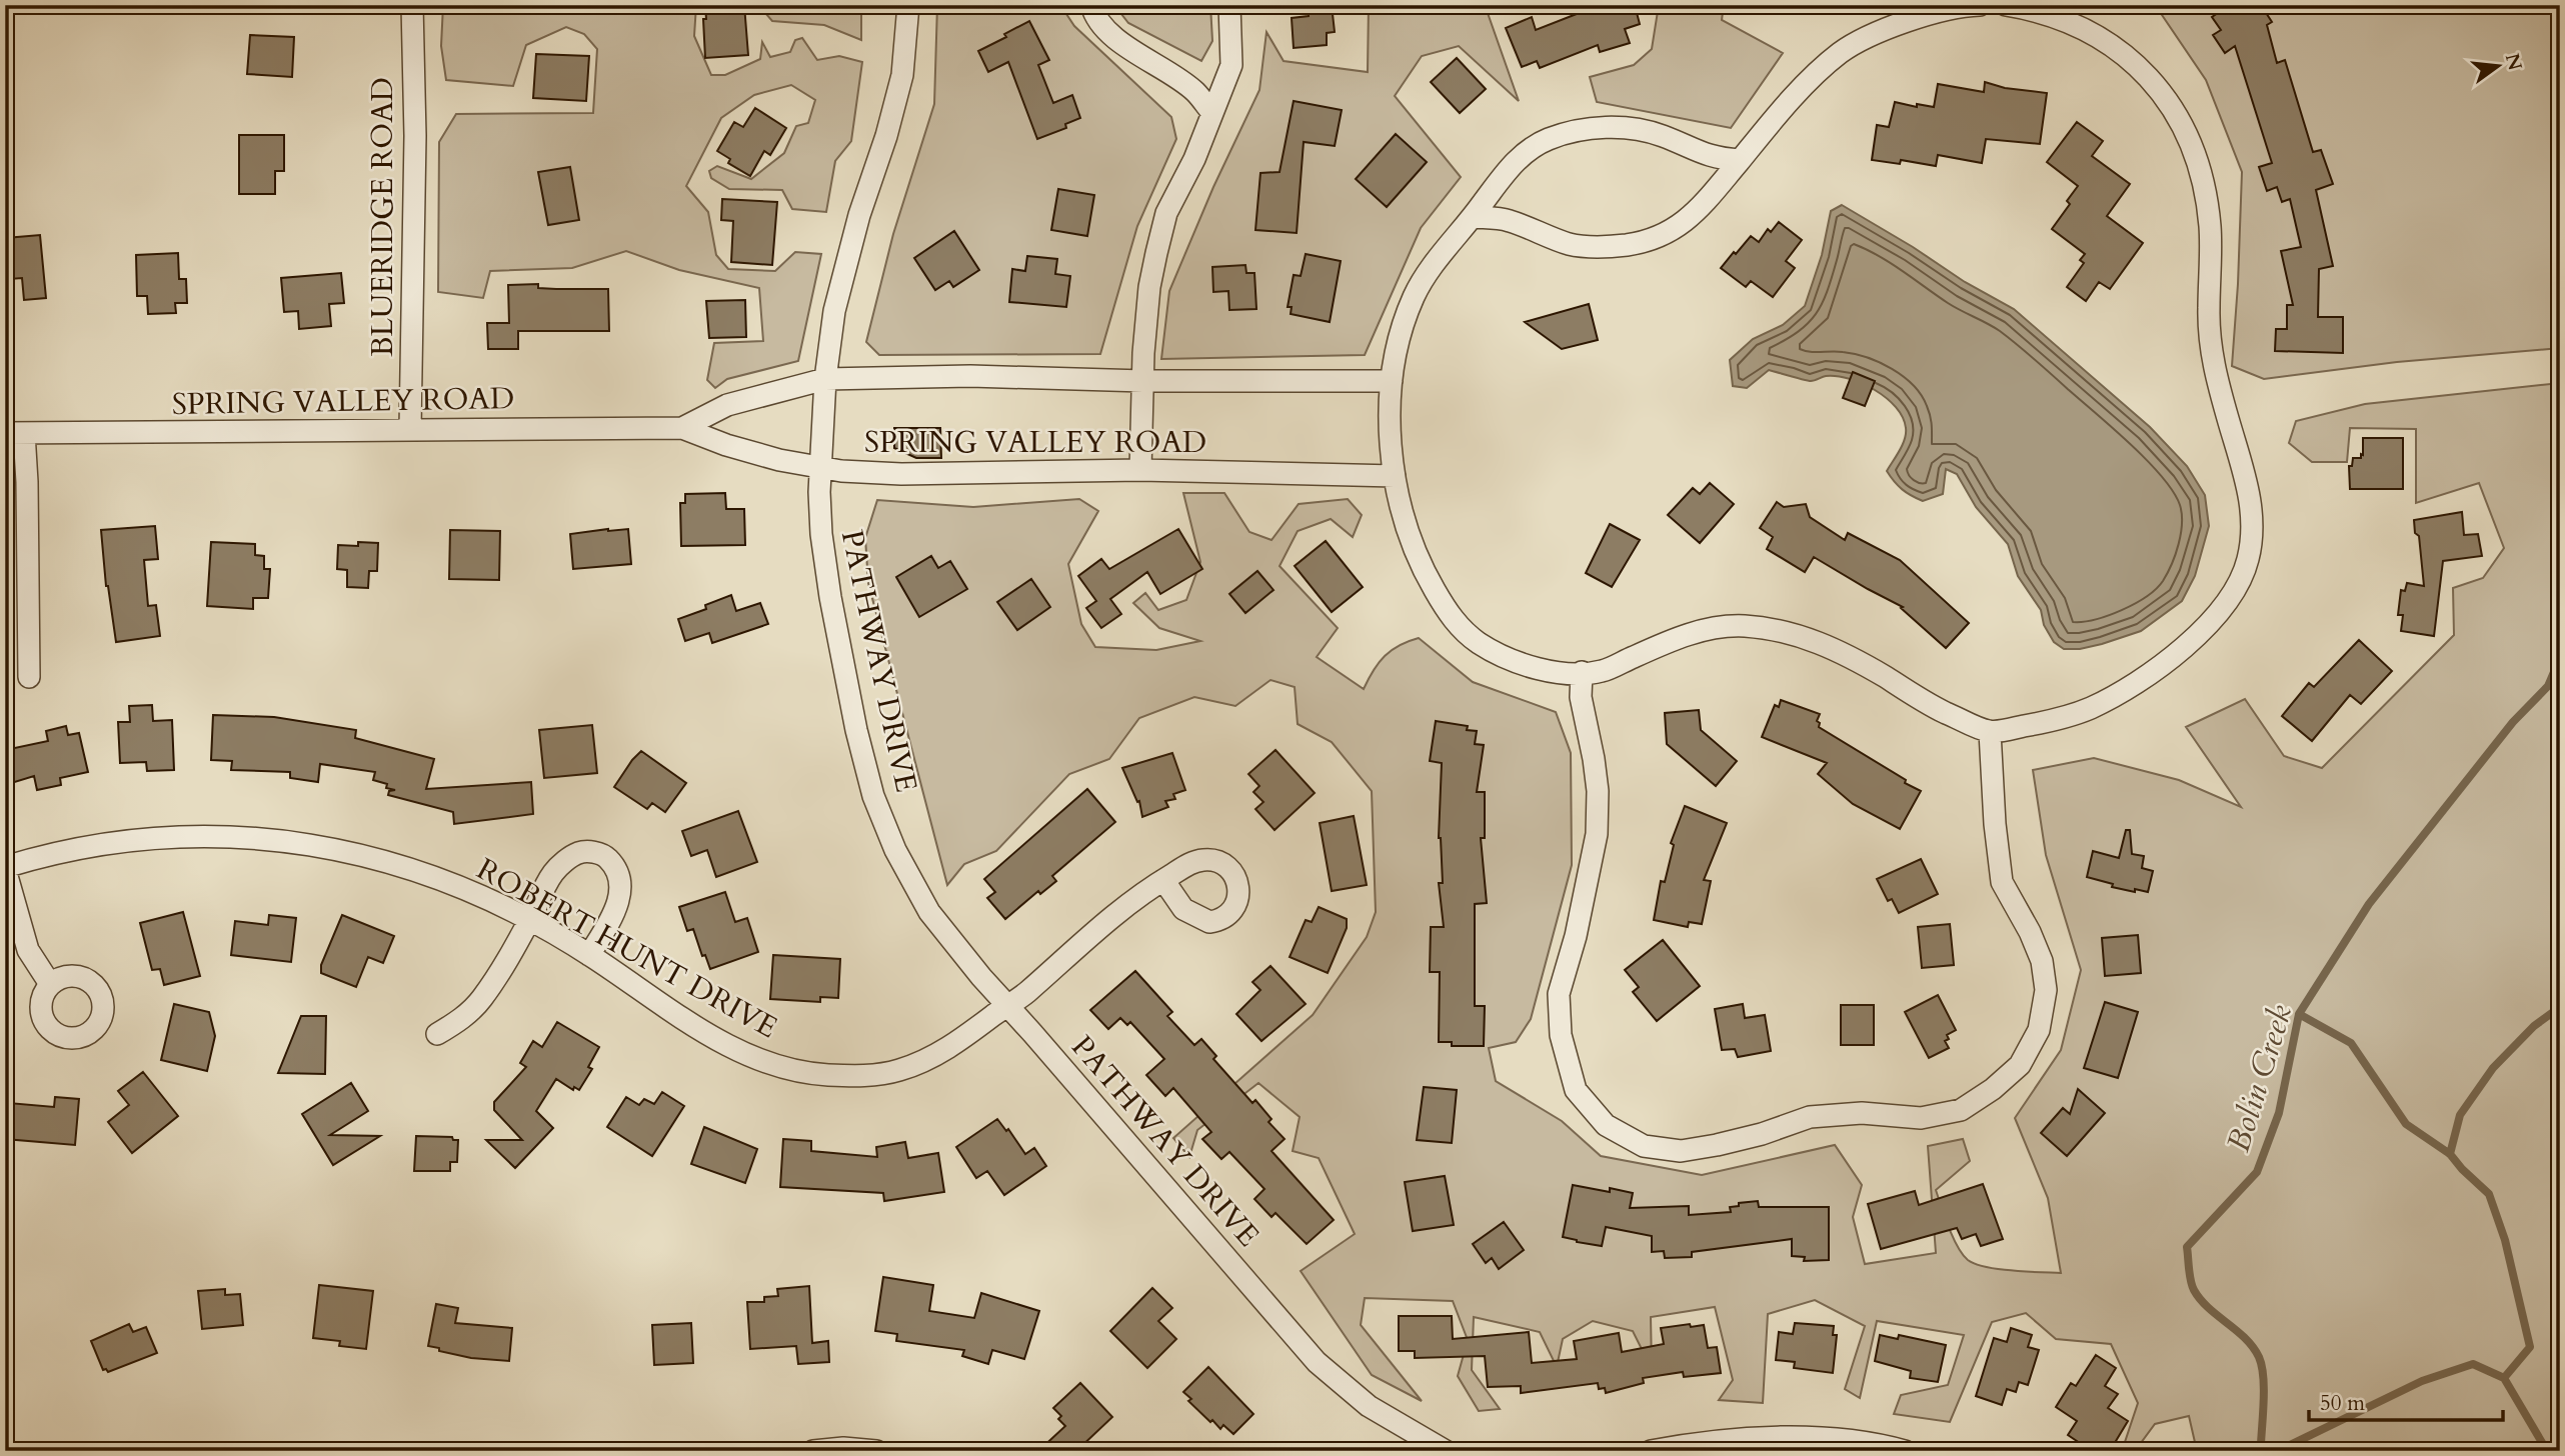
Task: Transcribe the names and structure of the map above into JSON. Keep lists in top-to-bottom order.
{
  "streets": {
    "street": [
      "BLUERIDGE ROAD",
      "SPRING VALLEY ROAD",
      "PATHWAY DRIVE",
      "ROBERT HUNT DRIVE"
    ]
  },
  "crossings": [
    ["BLUERIDGE ROAD", "SPRING VALLEY ROAD"],
    ["SPRING VALLEY ROAD", "PATHWAY DRIVE"],
    ["PATHWAY DRIVE", "ROBERT HUNT DRIVE"]
  ],
  "water": ["Bolin Creek"],
  "scale_bar": "50 m",
  "north": "right"
}
